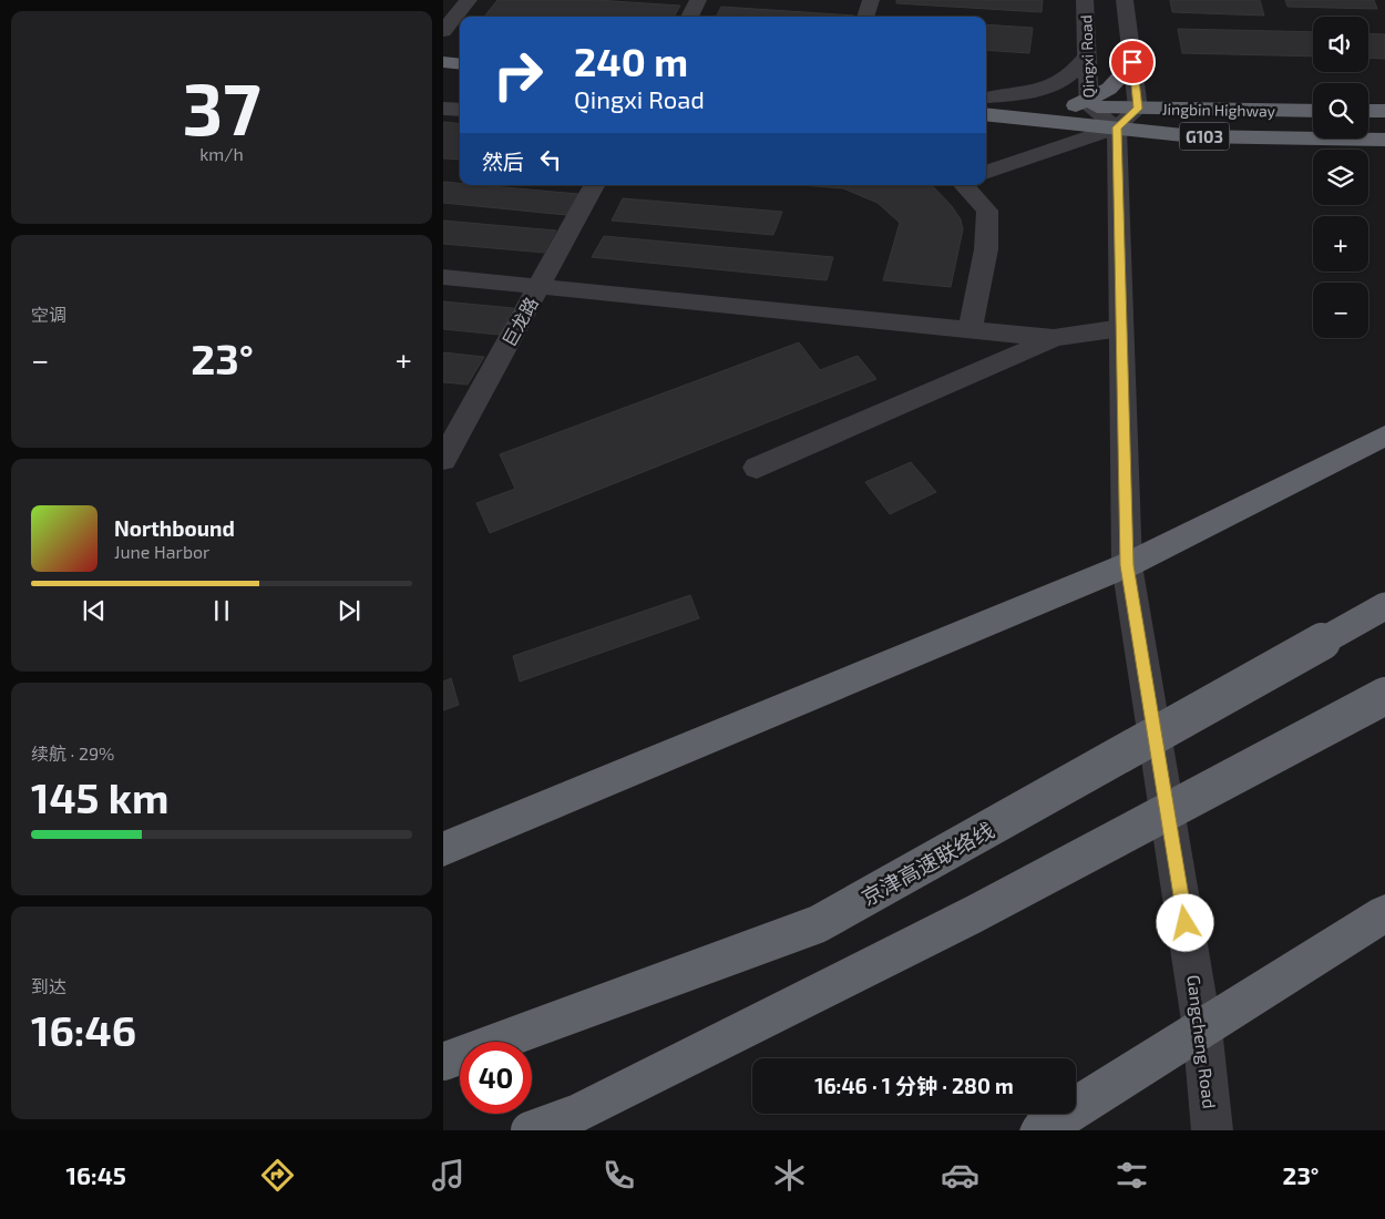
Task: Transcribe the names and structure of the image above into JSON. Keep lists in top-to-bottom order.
{
  "streets": {
    "highway": ["Jingbin Highway", "G103", "京津高速联络线"],
    "street": ["Qingxi Road", "巨龙路", "Gangcheng Road"]
  },
  "crossings": [
    ["Qingxi Road", "Jingbin Highway"],
    ["Qingxi Road", "Gangcheng Road"],
    ["Jingbin Highway", "Gangcheng Road"]
  ],
  "page": {
    "tile": [
      ["37", "km/h"],
      "空调",
      ["续航 · 29%", "145 km"],
      ["到达", "16:46"]
    ],
    "map_buttons": ["+", "−"],
    "turn": ["240 m", "Qingxi Road"],
    "then": "然后",
    "heat": ["−", "23°", "+"],
    "song": ["Northbound", "June Harbor"],
    "limit": "40",
    "trip": "16:46 · 1 分钟 · 280 m",
    "tabs": ["16:45", "23°"]
  }
}
